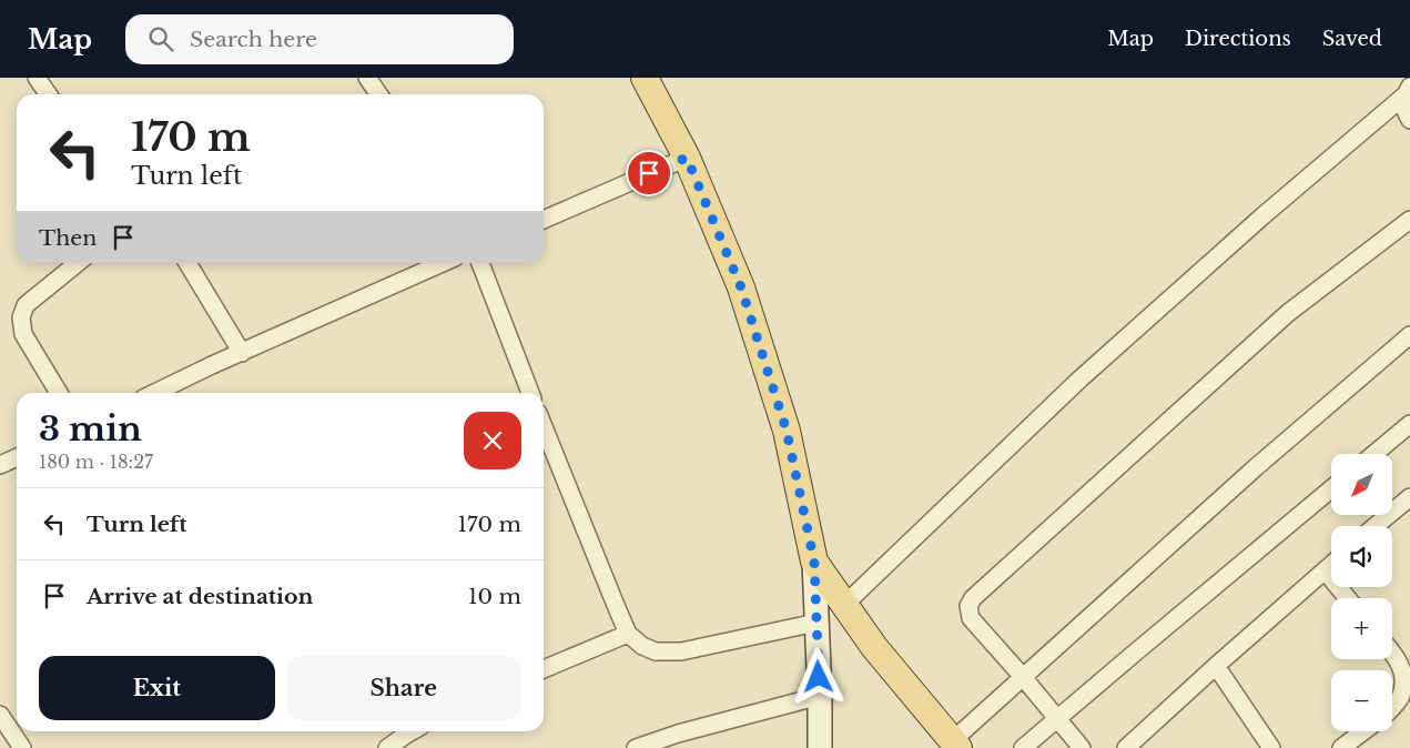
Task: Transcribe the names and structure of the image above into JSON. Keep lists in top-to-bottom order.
{
  "north": "bottom left",
  "page": {
    "header": "Map",
    "search": "Search here",
    "nav": ["Map", "Directions", "Saved"],
    "turn": ["170 m", "Turn left"],
    "then": "Then",
    "heading": ["3 min", "180 m · 18:27"],
    "map_buttons": ["+", "−"],
    "list": [
      {
        "name": "Turn left",
        "value": "170 m"
      },
      {
        "name": "Arrive at destination",
        "value": "10 m"
      }
    ],
    "buttons": ["Exit", "Share"]
  }
}
